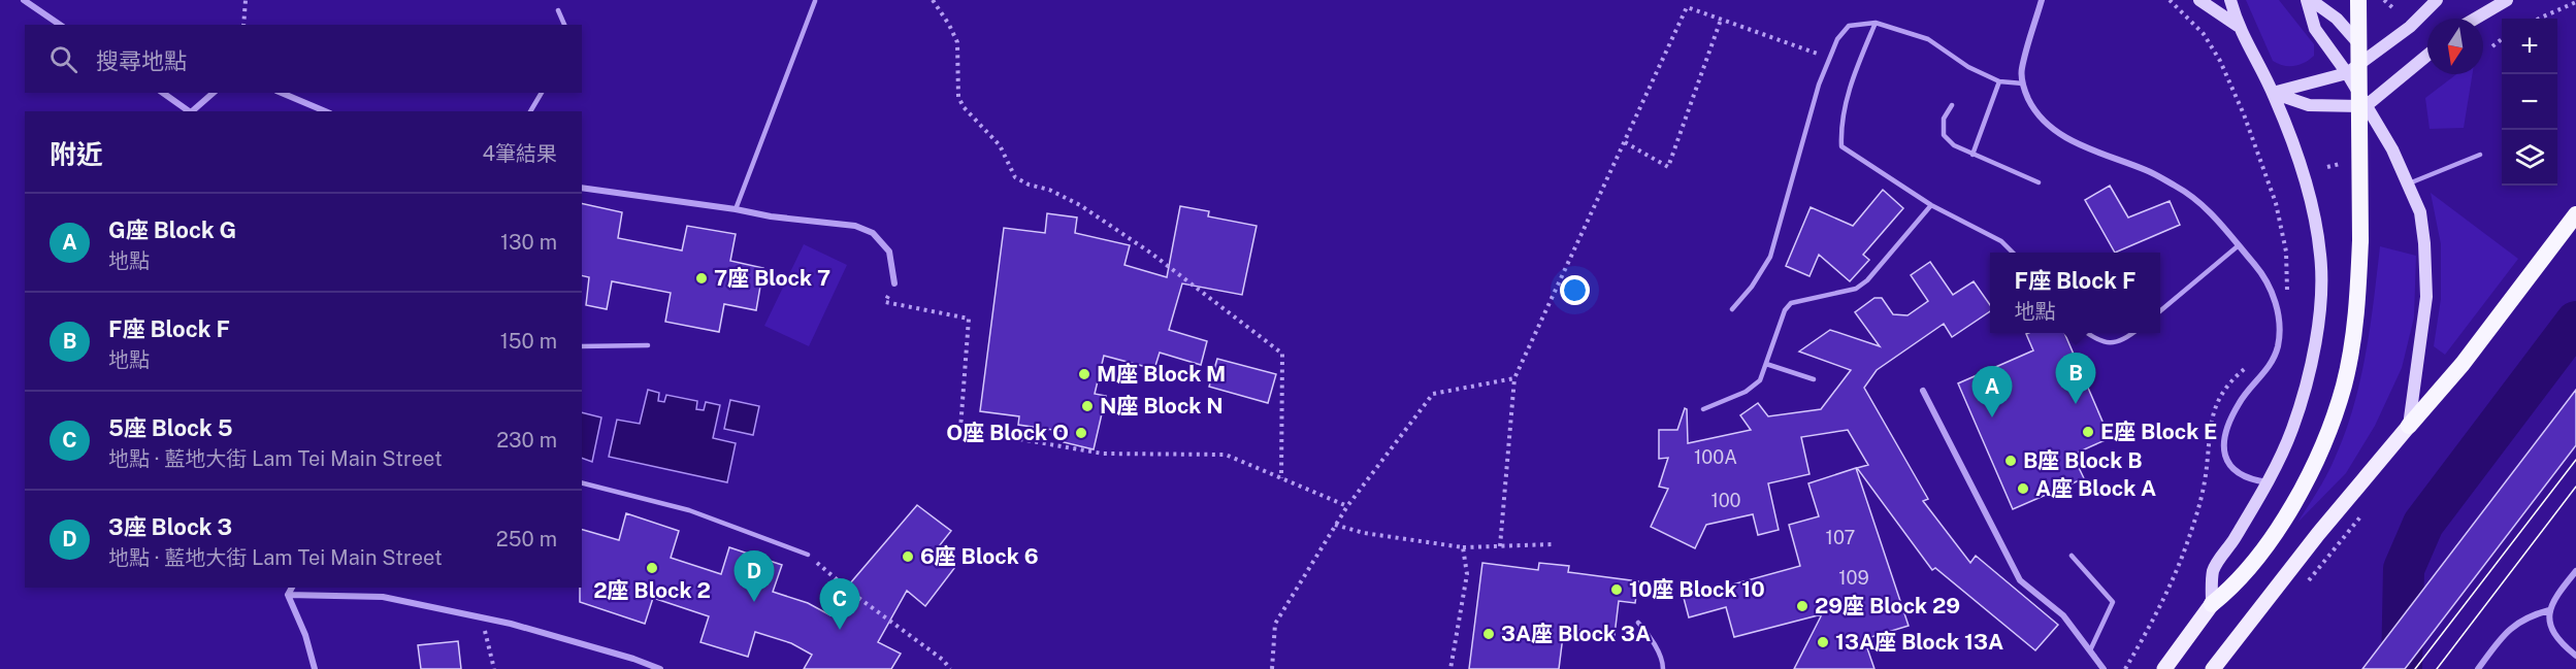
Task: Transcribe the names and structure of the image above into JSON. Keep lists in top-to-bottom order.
{
  "places": [
    "7座 Block 7",
    "M座 Block M",
    "N座 Block N",
    "E座 Block E",
    "O座 Block O",
    "B座 Block B",
    "A座 Block A",
    "6座 Block 6",
    "2座 Block 2",
    "10座 Block 10",
    "29座 Block 29",
    "3A座 Block 3A",
    "13A座 Block 13A"
  ],
  "house_numbers": [
    "100A",
    "100",
    "107",
    "109"
  ],
  "north": "bottom",
  "page": {
    "map_buttons": ["+", "−"],
    "search": "搜尋地點",
    "heading": ["附近", "4筆結果"],
    "list": [
      {
        "mark": "A",
        "name": "G座 Block G",
        "note": "地點",
        "value": "130 m"
      },
      {
        "mark": "B",
        "name": "F座 Block F",
        "note": "地點",
        "value": "150 m"
      },
      {
        "mark": "C",
        "name": "5座 Block 5",
        "note": "地點 · 藍地大街 Lam Tei Main Street",
        "value": "230 m"
      },
      {
        "mark": "D",
        "name": "3座 Block 3",
        "note": "地點 · 藍地大街 Lam Tei Main Street",
        "value": "250 m"
      }
    ],
    "popup": ["F座 Block F", "地點"],
    "pins": [
      "B",
      "A",
      "D",
      "C"
    ]
  }
}
